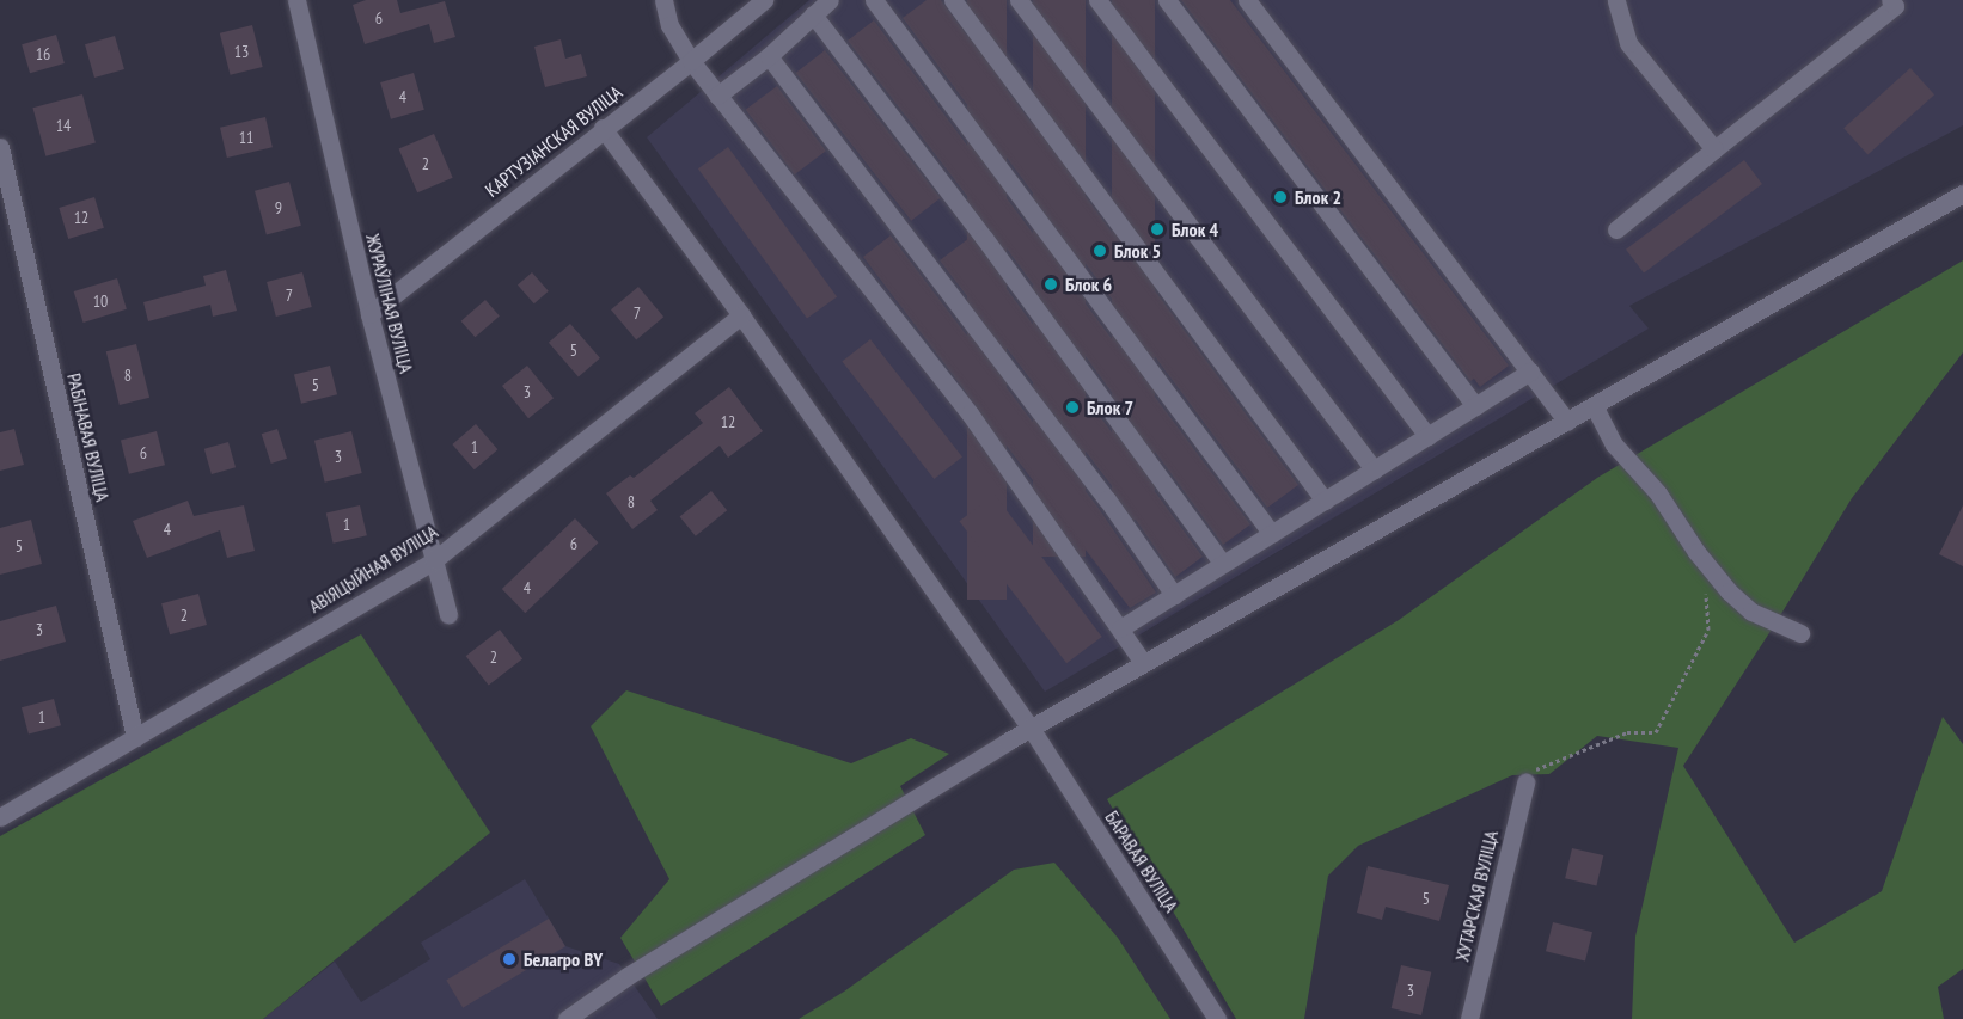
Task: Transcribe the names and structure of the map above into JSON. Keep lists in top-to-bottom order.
{
  "streets": {
    "street": [
      "КАРТУЗІАНСКАЯ ВУЛІЦА",
      "ЖУРАЎЛІНАЯ ВУЛІЦА",
      "РАБІНАВАЯ ВУЛІЦА",
      "АВІЯЦЫЙНАЯ ВУЛІЦА",
      "БАРАВАЯ ВУЛІЦА",
      "ХУТАРСКАЯ ВУЛІЦА"
    ]
  },
  "crossings": [
    ["КАРТУЗІАНСКАЯ ВУЛІЦА", "ЖУРАЎЛІНАЯ ВУЛІЦА"],
    ["КАРТУЗІАНСКАЯ ВУЛІЦА", "БАРАВАЯ ВУЛІЦА"],
    ["ЖУРАЎЛІНАЯ ВУЛІЦА", "АВІЯЦЫЙНАЯ ВУЛІЦА"],
    ["РАБІНАВАЯ ВУЛІЦА", "АВІЯЦЫЙНАЯ ВУЛІЦА"],
    ["АВІЯЦЫЙНАЯ ВУЛІЦА", "БАРАВАЯ ВУЛІЦА"]
  ],
  "places": [
    "Блок 2",
    "Блок 4",
    "Блок 5",
    "Блок 6",
    "Блок 7",
    "Белагро BY"
  ],
  "house_numbers": [
    "6",
    "13",
    "16",
    "4",
    "14",
    "11",
    "2",
    "9",
    "12",
    "7",
    "10",
    "7",
    "5",
    "8",
    "5",
    "3",
    "12",
    "1",
    "6",
    "3",
    "8",
    "1",
    "4",
    "6",
    "5",
    "4",
    "2",
    "3",
    "2",
    "1",
    "5",
    "3"
  ]
}
